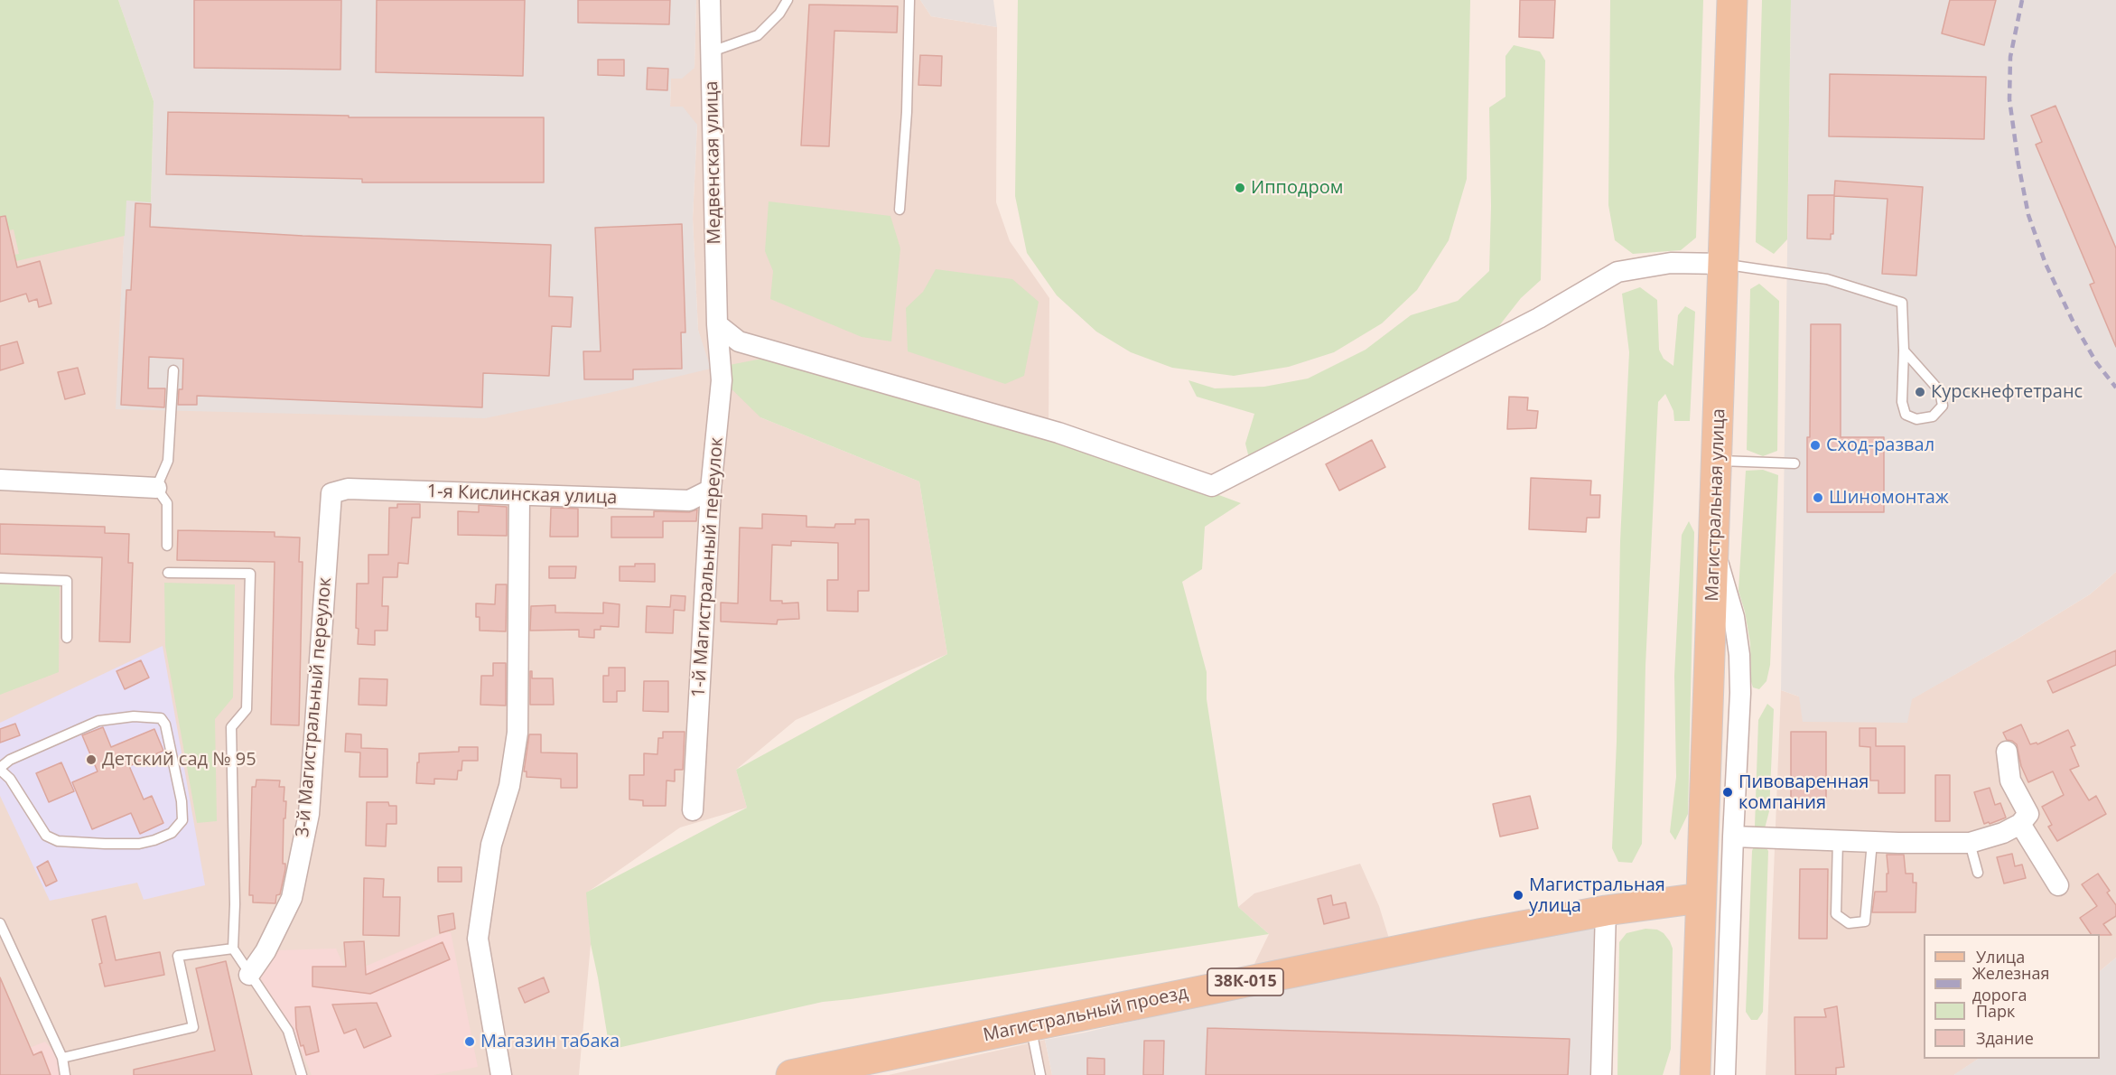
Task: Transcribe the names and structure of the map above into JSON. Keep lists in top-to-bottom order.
{
  "streets": {
    "main road": ["Магистральная улица", "38К-015", "Магистральный проезд"],
    "street": [
      "Медвенская улица",
      "1-я Кислинская улица",
      "1-й Магистральный переулок",
      "3-й Магистральный переулок"
    ]
  },
  "crossings": [
    ["Медвенская улица", "1-й Магистральный переулок"],
    ["1-я Кислинская улица", "1-й Магистральный переулок"],
    ["1-я Кислинская улица", "3-й Магистральный переулок"],
    ["Магистральная улица", "Магистральный проезд"]
  ],
  "places": [
    "Ипподром",
    "Курскнефтетранс",
    "Сход-развал",
    "Шиномонтаж",
    "Детский сад № 95",
    "Пивоваренная компания",
    "Магистральная улица",
    "Магазин табака"
  ],
  "legend": [
    "Улица",
    "Железная дорога",
    "Парк",
    "Здание"
  ]
}
